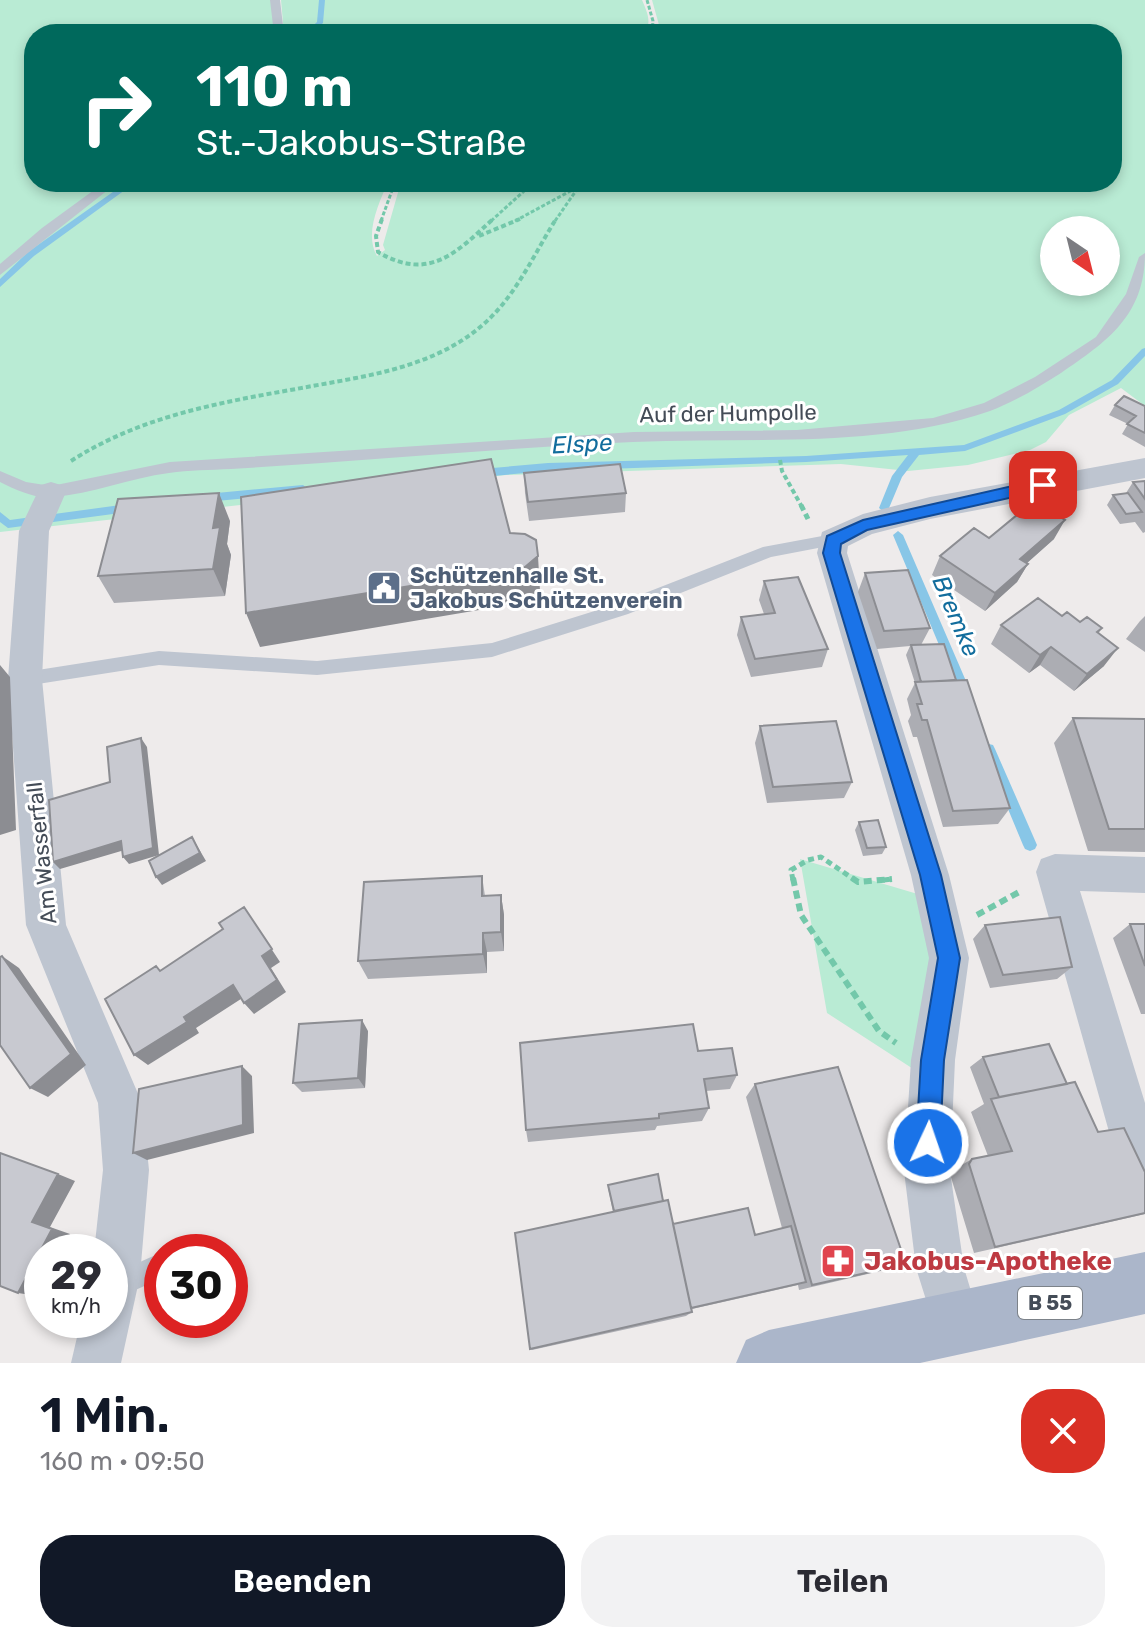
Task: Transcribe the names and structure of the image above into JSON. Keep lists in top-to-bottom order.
{
  "streets": {
    "main road": ["B 55"],
    "street": ["Am Wasserfall"],
    "lane": ["Auf der Humpolle"]
  },
  "crossings": [
    ["Auf der Humpolle", "Am Wasserfall"]
  ],
  "water": ["Elspe", "Bremke"],
  "places": {
    "public building": ["Schützenhalle St. Jakobus Schützenverein"],
    "pharmacy": ["Jakobus-Apotheke"]
  },
  "north": "bottom right",
  "page": {
    "turn": ["110 m", "St.-Jakobus-Straße"],
    "speed": "29 km/h",
    "limit": "30",
    "heading": ["1 Min.", "160 m · 09:50"],
    "buttons": ["Beenden", "Teilen"]
  }
}
